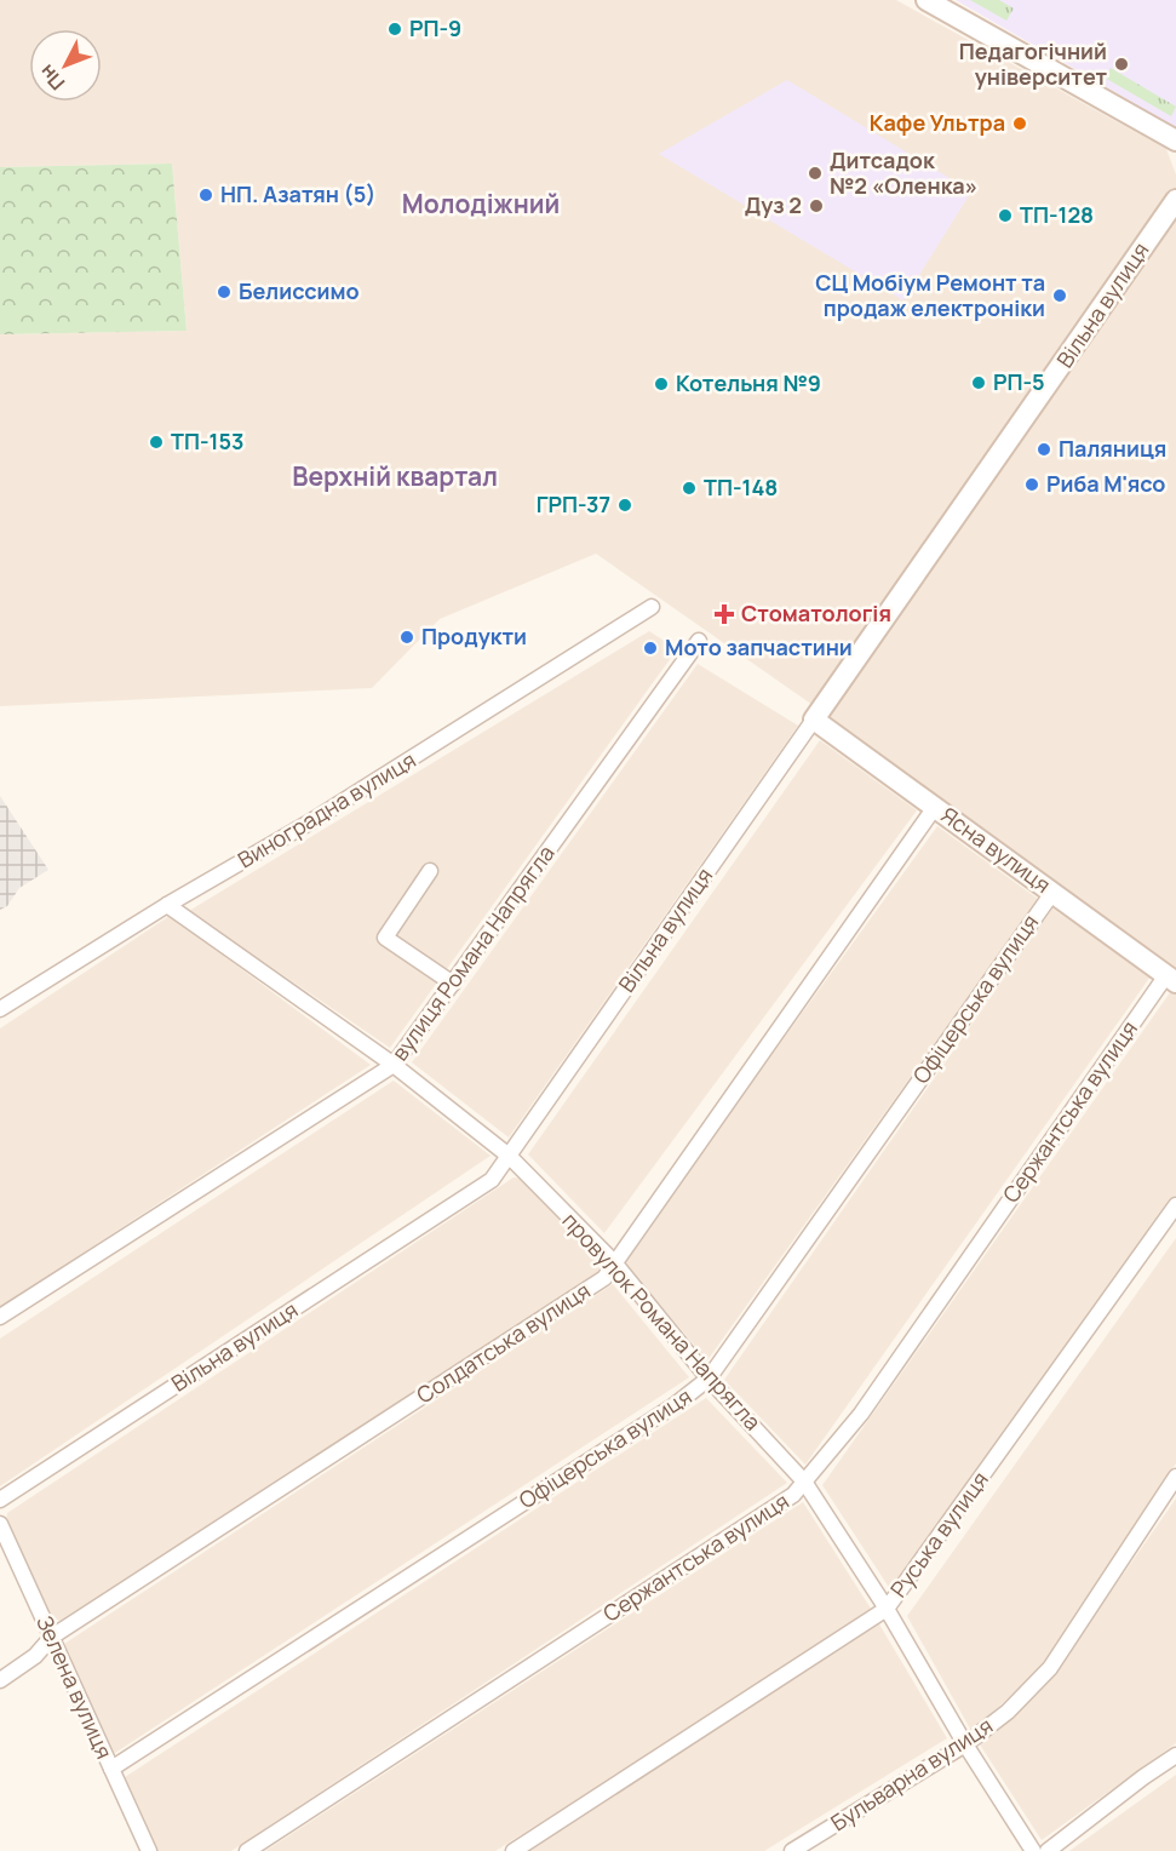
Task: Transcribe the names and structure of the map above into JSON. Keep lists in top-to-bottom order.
{
  "streets": {
    "street": [
      "Вільна вулиця",
      "Виноградна вулиця",
      "Ясна вулиця",
      "вулиця Романа Напрягла",
      "Офіцерська вулиця",
      "Сержантська вулиця",
      "провулок Романа Напрягла",
      "Солдатська вулиця",
      "Руська вулиця",
      "Зелена вулиця",
      "Бульварна вулиця"
    ]
  },
  "crossings": [
    ["Вільна вулиця", "Ясна вулиця"],
    ["Вільна вулиця", "провулок Романа Напрягла"],
    ["Виноградна вулиця", "провулок Романа Напрягла"],
    ["Ясна вулиця", "Офіцерська вулиця"],
    ["Ясна вулиця", "Сержантська вулиця"],
    ["Ясна вулиця", "Солдатська вулиця"],
    ["вулиця Романа Напрягла", "провулок Романа Напрягла"],
    ["Офіцерська вулиця", "провулок Романа Напрягла"],
    ["Офіцерська вулиця", "Зелена вулиця"],
    ["Сержантська вулиця", "провулок Романа Напрягла"],
    ["провулок Романа Напрягла", "Солдатська вулиця"],
    ["провулок Романа Напрягла", "Руська вулиця"],
    ["провулок Романа Напрягла", "Бульварна вулиця"],
    ["Солдатська вулиця", "Зелена вулиця"]
  ],
  "districts": ["Молодіжний", "Верхній квартал"],
  "places": {
    "other": [
      "РП-9",
      "Педагогічний університет",
      "Кафе Ультра",
      "Дитсадок №2 «Оленка»",
      "НП. Азатян (5)",
      "Дуз 2",
      "ТП-128",
      "Белиссимо",
      "СЦ Мобіум Ремонт та продаж електроніки",
      "РП-5",
      "Котельня №9",
      "ТП-153",
      "Паляниця",
      "Риба М'ясо",
      "ТП-148",
      "ГРП-37",
      "Продукти",
      "Мото запчастини"
    ],
    "health": ["Стоматологія"]
  },
  "north": "bottom left"
}
